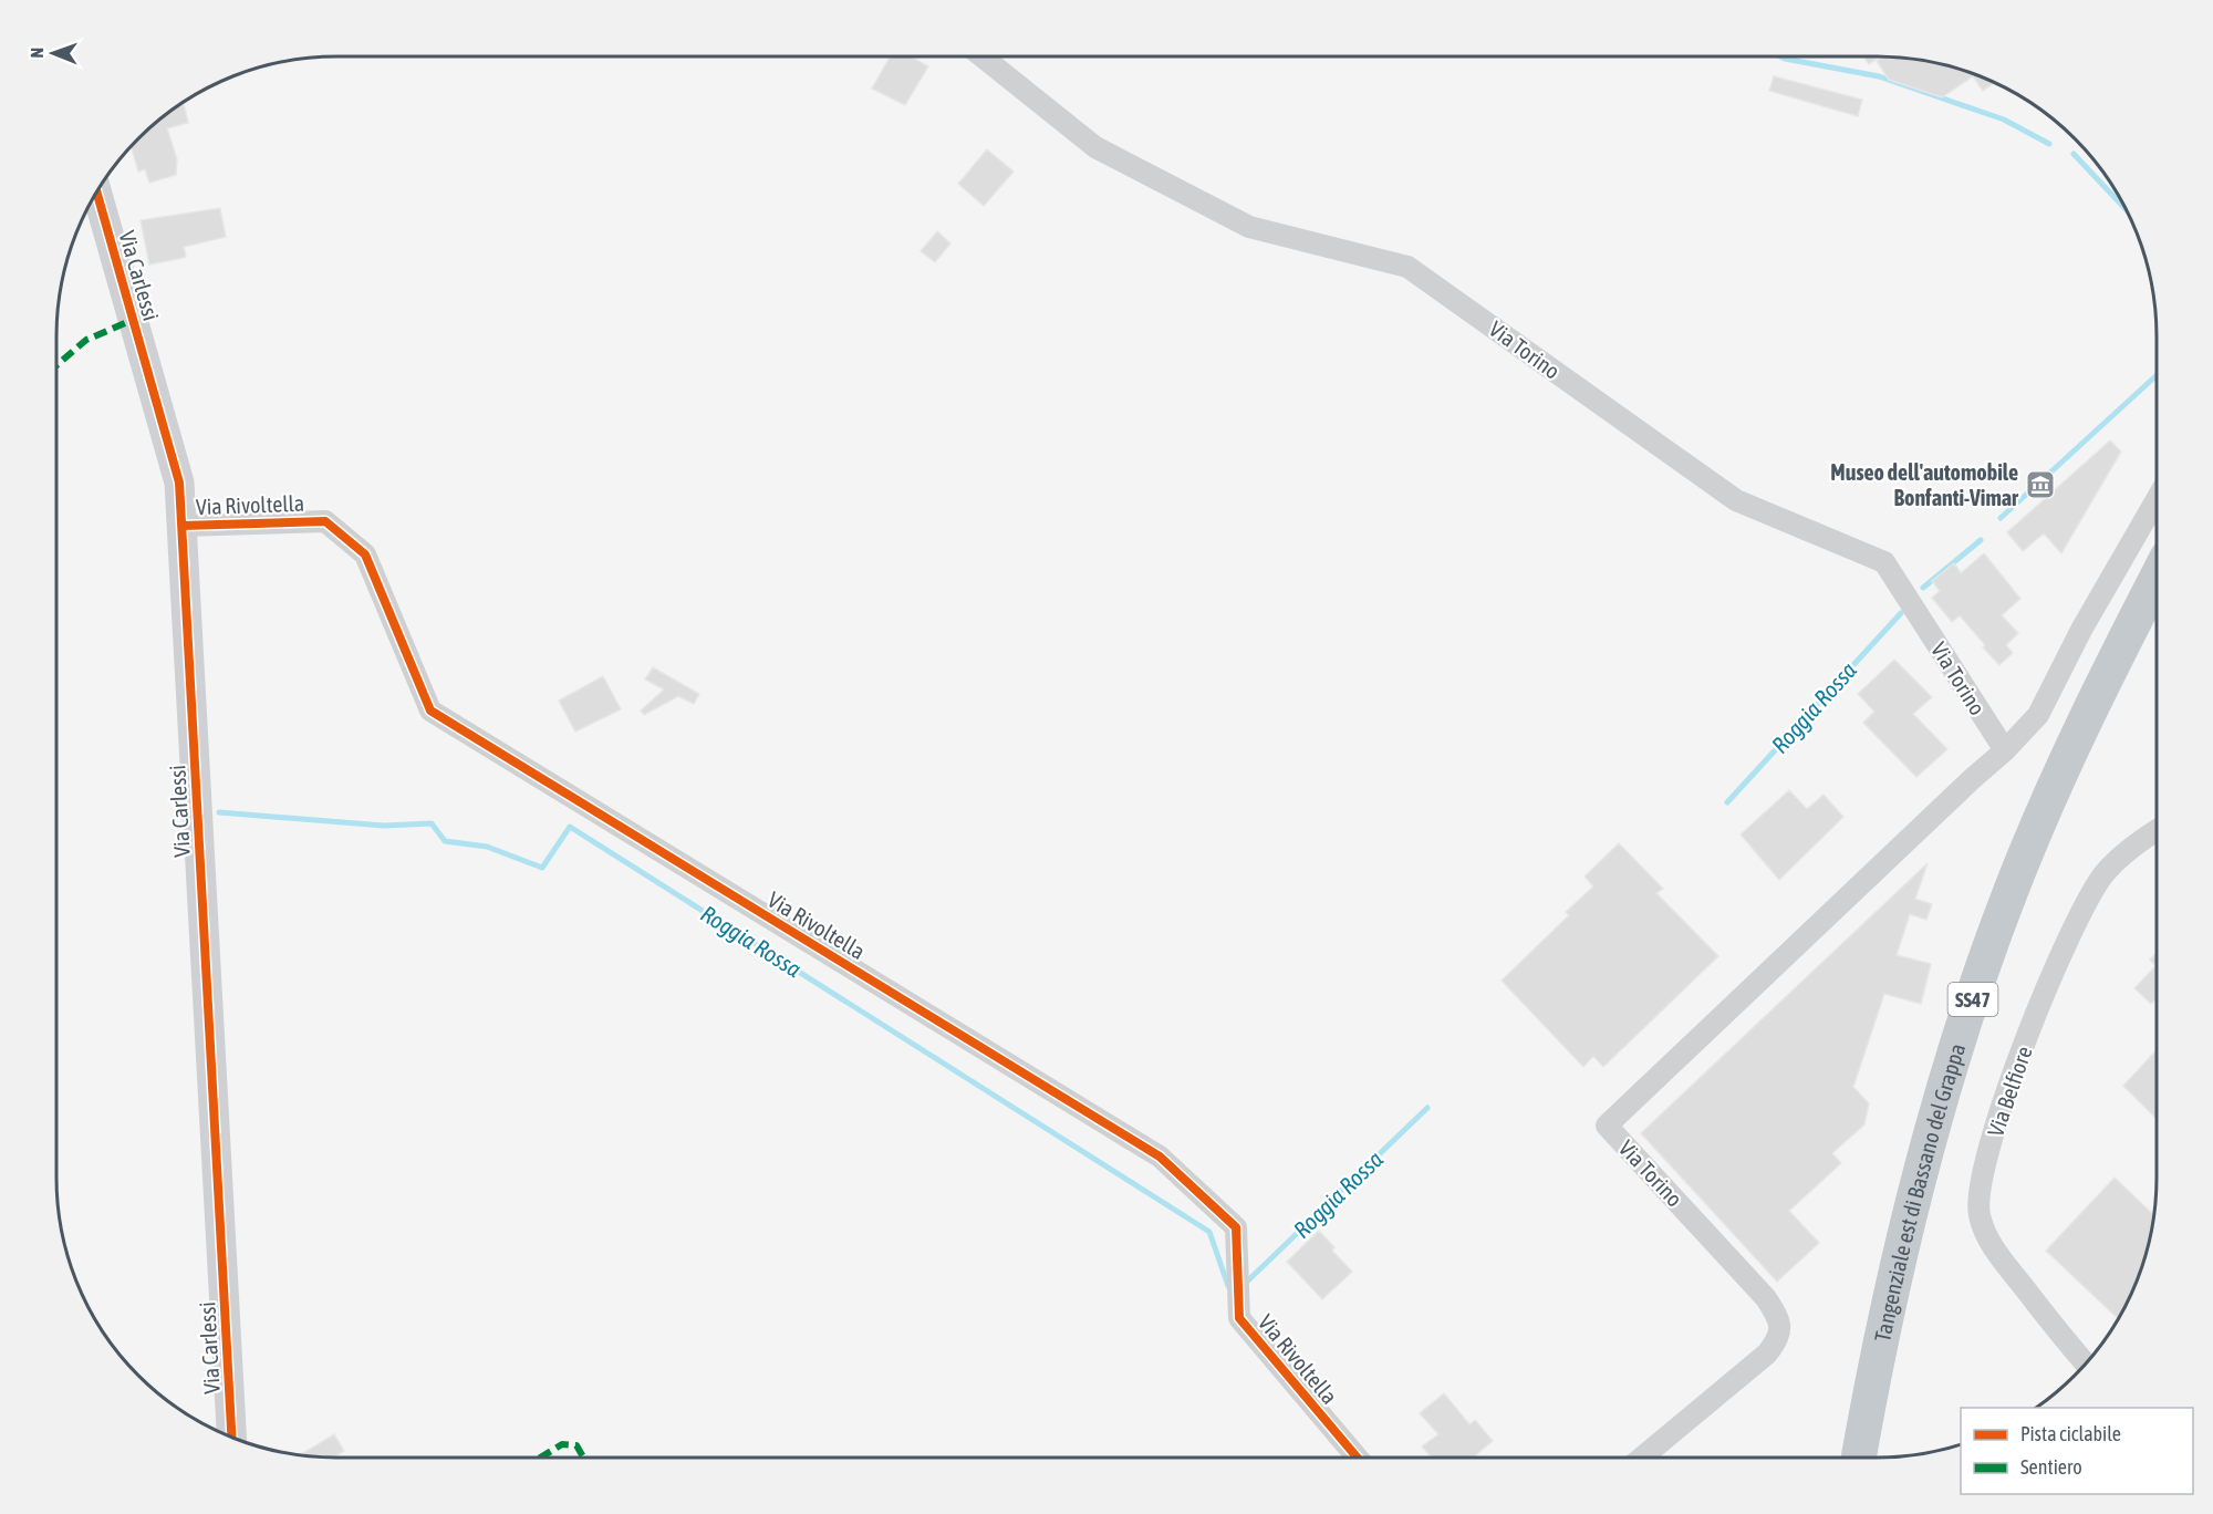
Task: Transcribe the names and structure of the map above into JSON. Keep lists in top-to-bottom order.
{
  "streets": {
    "highway": ["SS47", "Tangenziale est di Bassano del Grappa"],
    "main road": ["Via Carlessi"],
    "street": ["Via Torino", "Via Rivoltella", "Via Belfiore"]
  },
  "crossings": [
    ["Via Carlessi", "Via Rivoltella"]
  ],
  "water": ["Roggia Rossa"],
  "places": {
    "museum": ["Museo dell'automobile Bonfanti-Vimar"]
  },
  "legend": ["Pista ciclabile", "Sentiero"],
  "north": "left"
}
